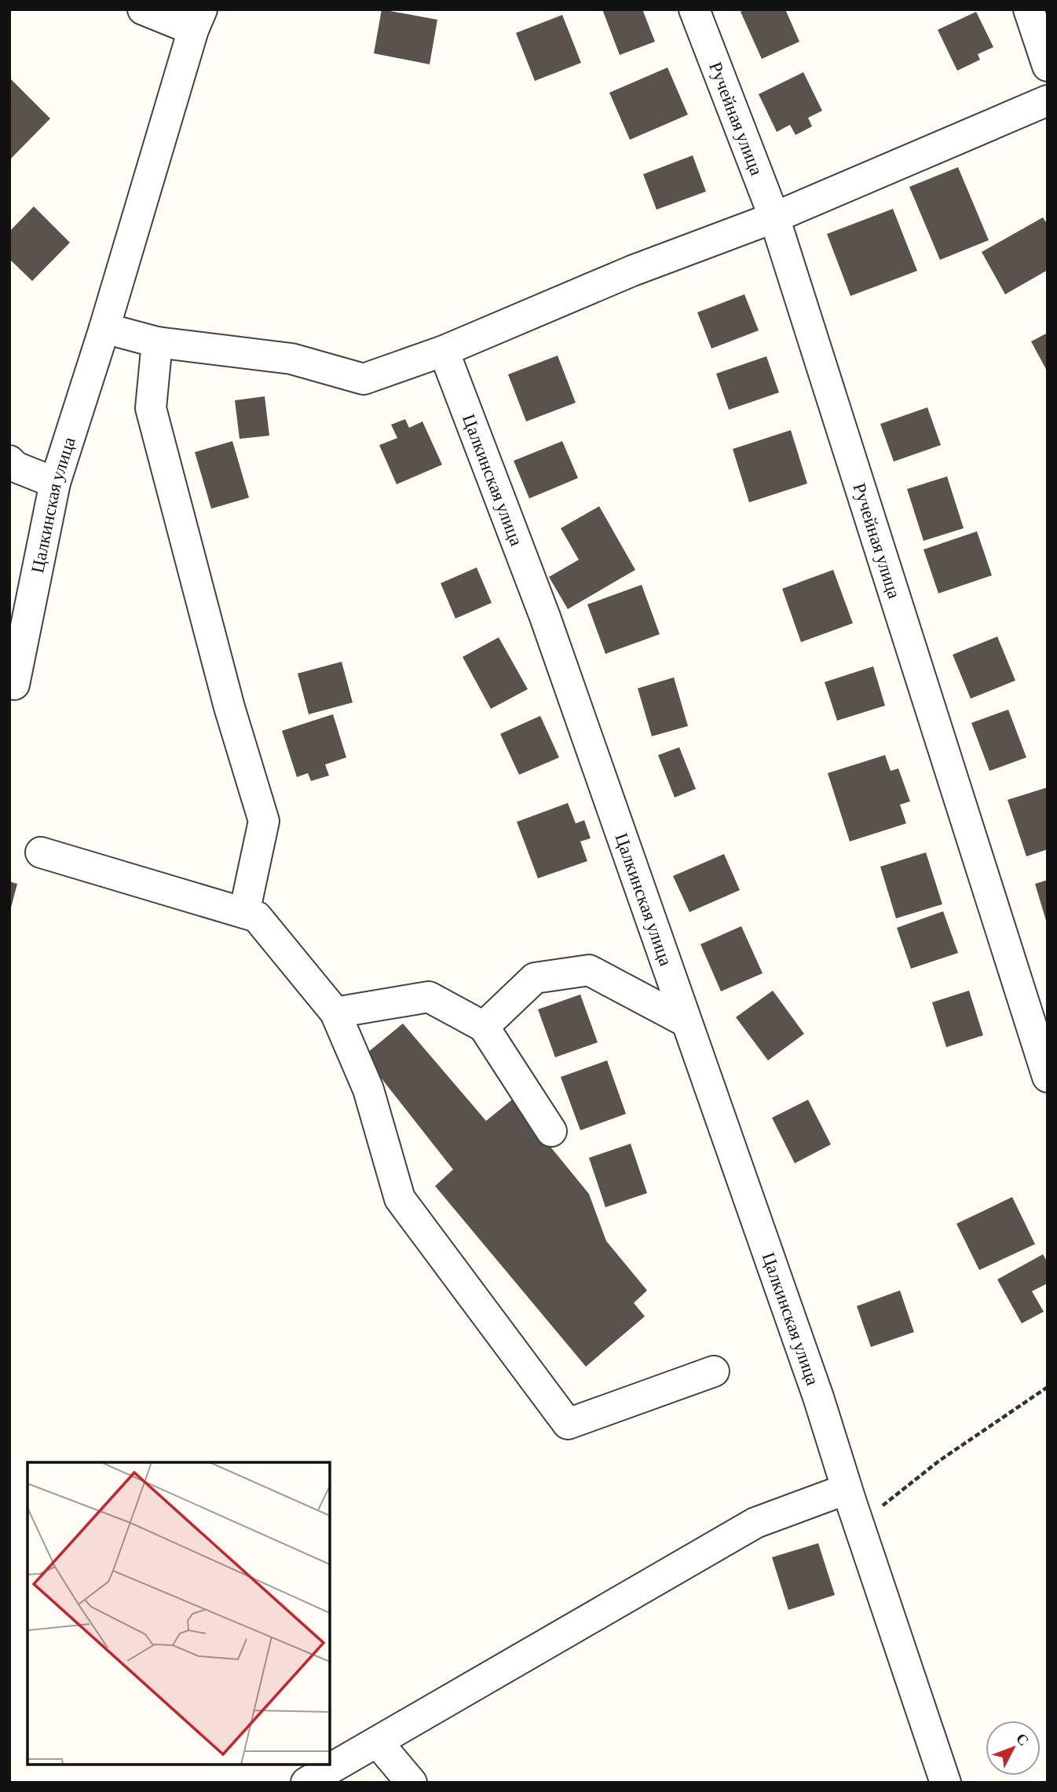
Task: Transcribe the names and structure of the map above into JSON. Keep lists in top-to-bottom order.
{
  "streets": {
    "street": ["Ручейная улица", "Цалкинская улица"]
  },
  "north": "top right"
}
